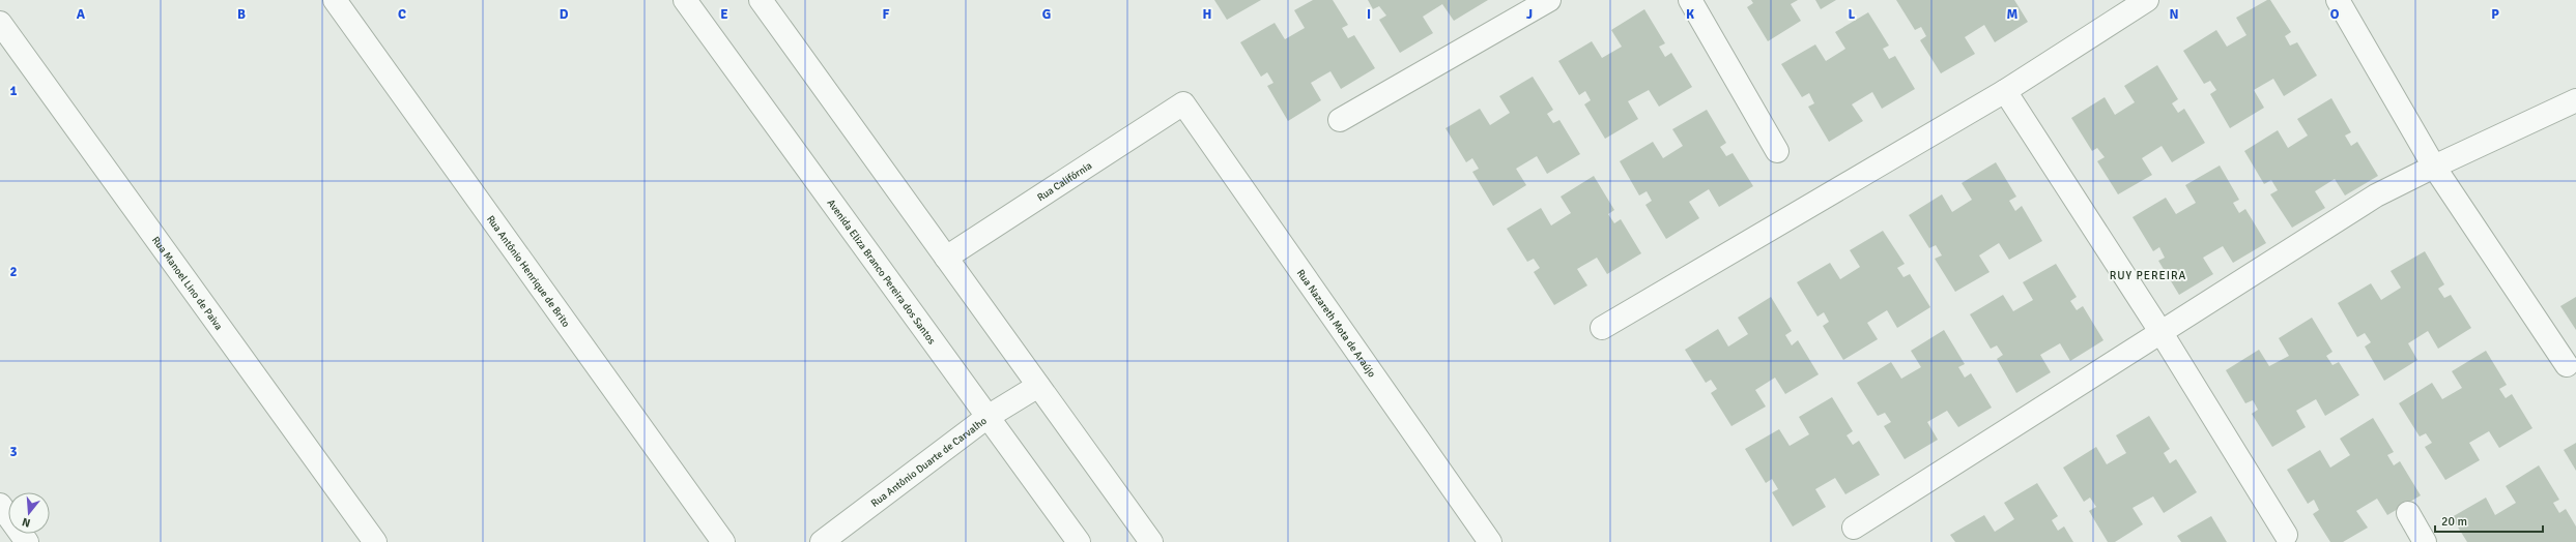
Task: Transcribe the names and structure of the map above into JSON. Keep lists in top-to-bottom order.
{
  "streets": {
    "street": [
      "Rua Califórnia",
      "Rua Antônio Henrique de Brito",
      "Avenida Eliza Branco Pereira dos Santos",
      "Rua Manoel Lino de Paiva",
      "Rua Nazareth Mota de Araújo",
      "Rua Antônio Duarte de Carvalho"
    ]
  },
  "crossings": [
    ["Rua Califórnia", "Rua Nazareth Mota de Araújo"],
    ["Avenida Eliza Branco Pereira dos Santos", "Rua Antônio Duarte de Carvalho"]
  ],
  "districts": ["RUY PEREIRA"],
  "scale_bar": "20 m",
  "north": "bottom",
  "grid": {
    "columns": [
      "A",
      "B",
      "C",
      "D",
      "E",
      "F",
      "G",
      "H",
      "I",
      "J",
      "K",
      "L",
      "M",
      "N",
      "O",
      "P"
    ],
    "rows": ["1", "2", "3"]
  }
}
